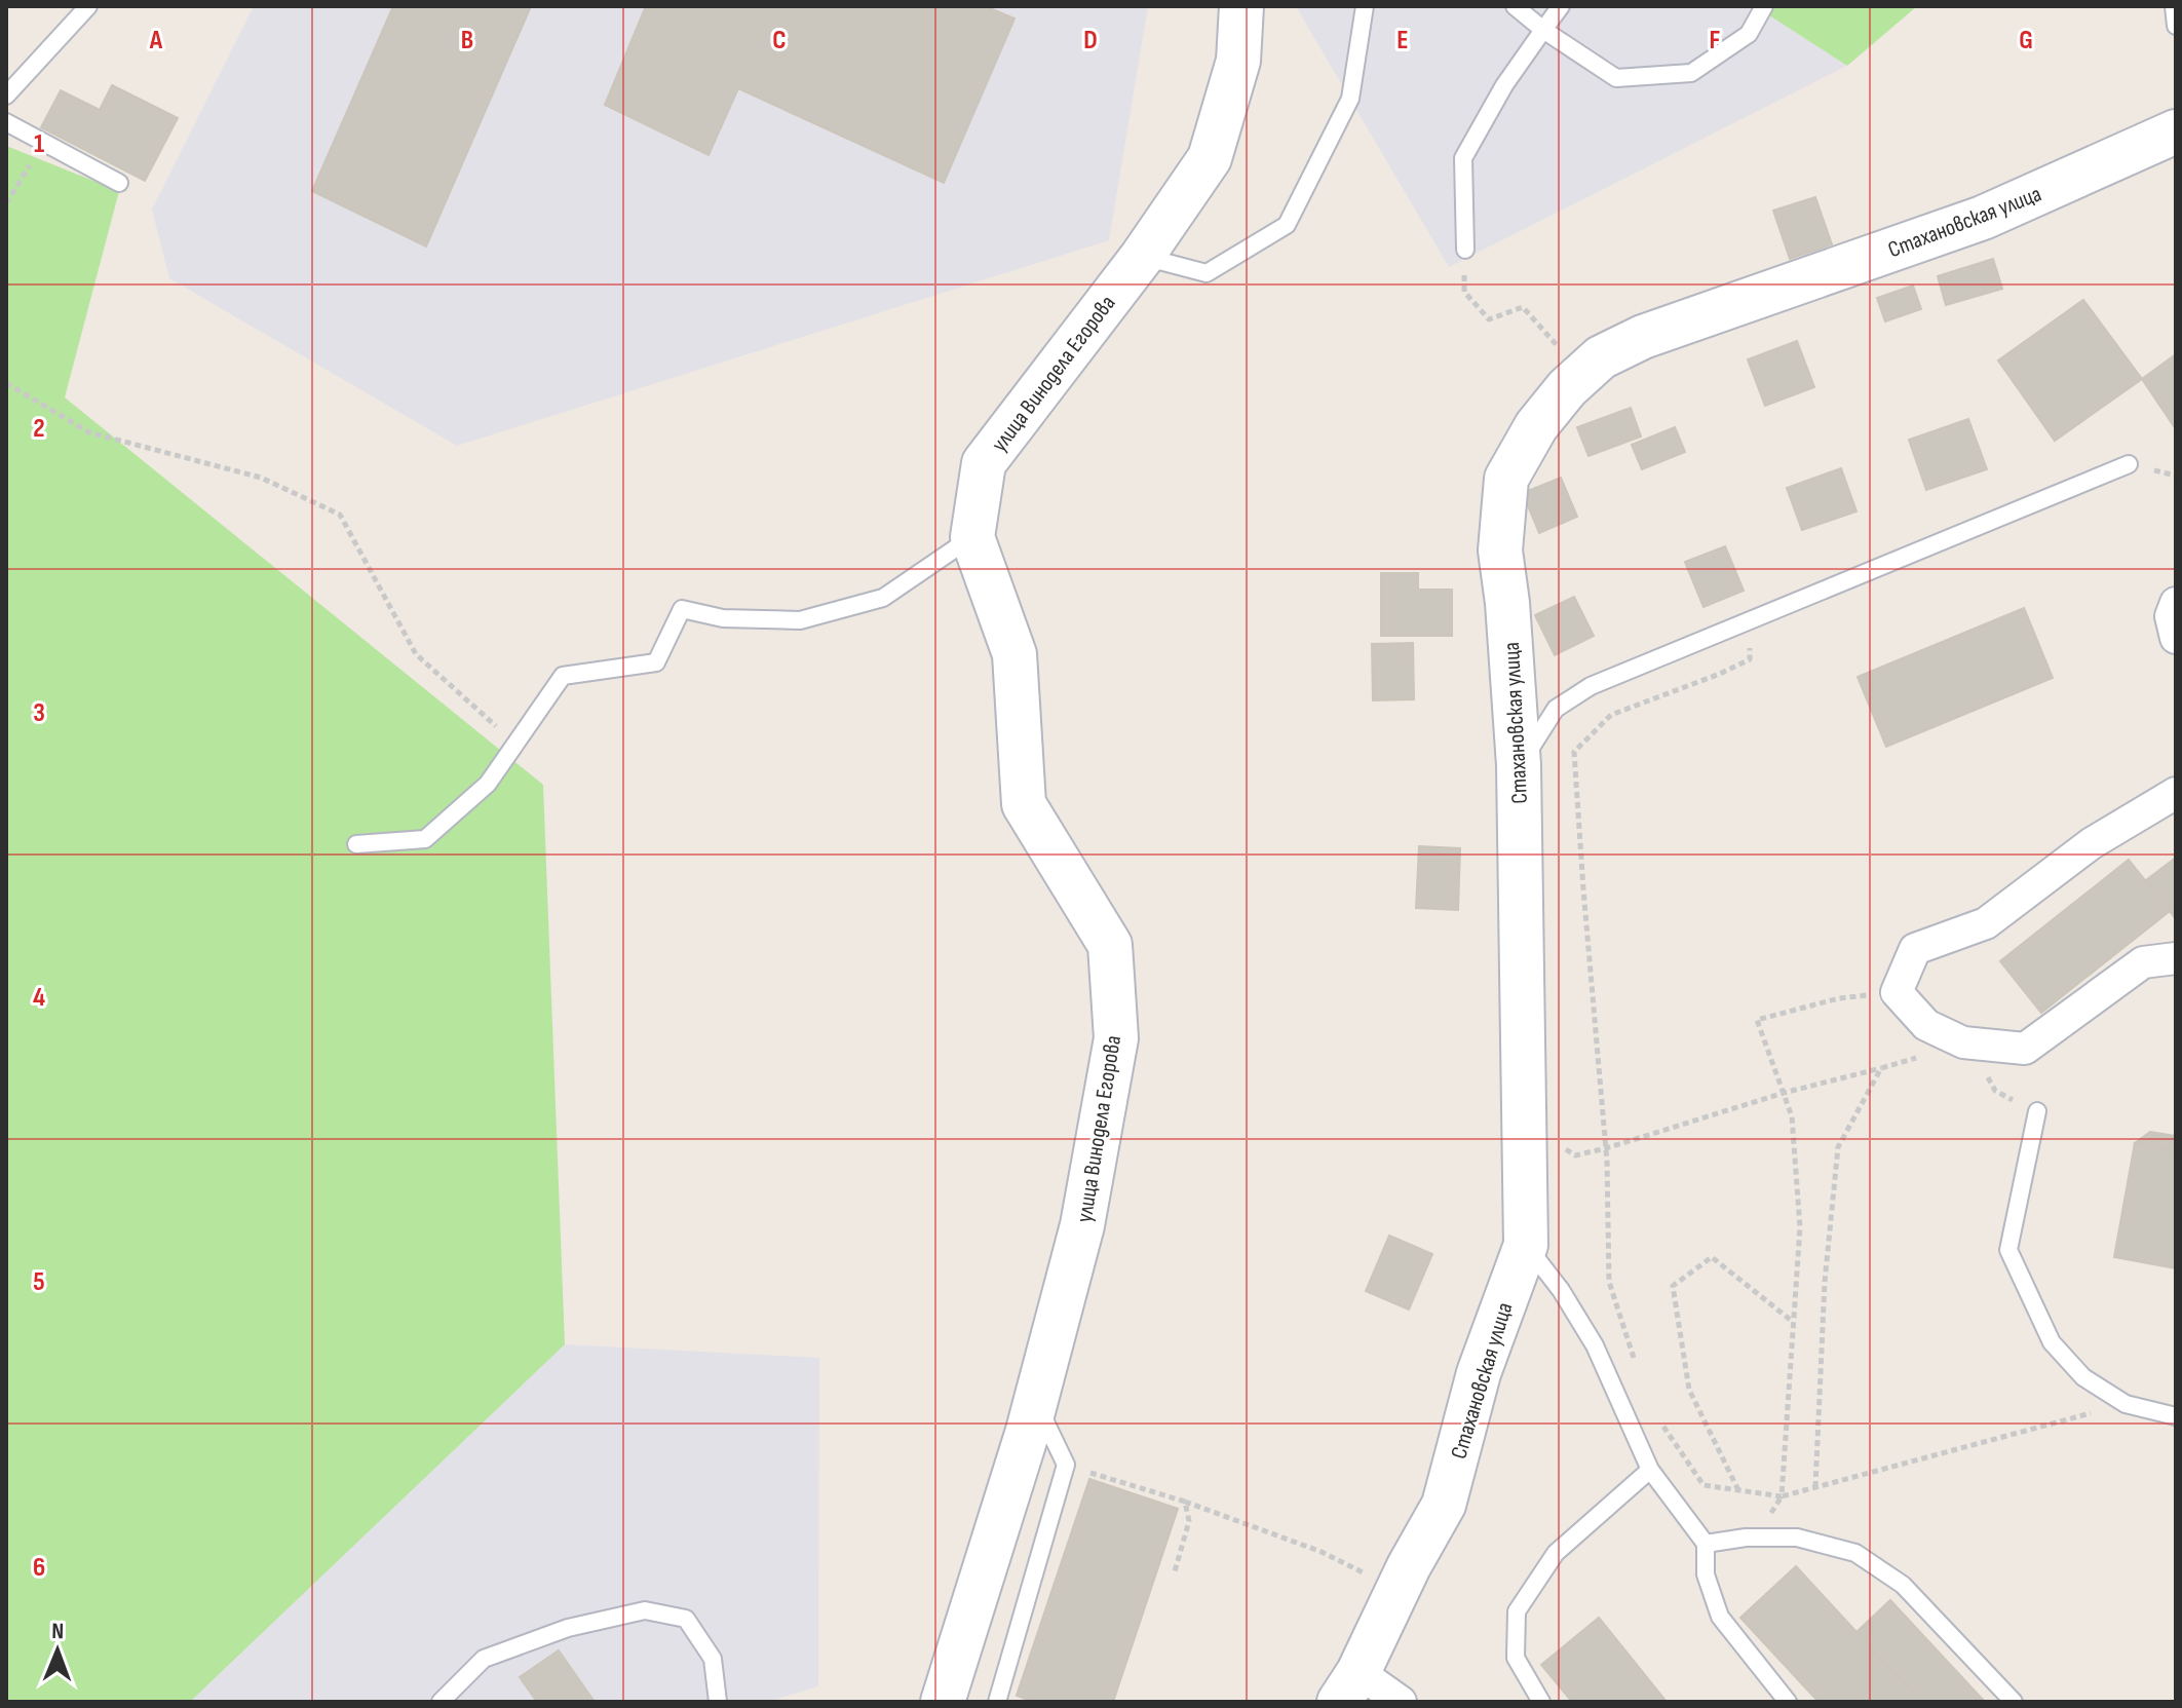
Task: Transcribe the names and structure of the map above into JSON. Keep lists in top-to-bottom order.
{
  "streets": {
    "main road": ["Стахановская улица", "улица Винодела Егорова"]
  },
  "north": "top",
  "grid": {
    "columns": [
      "A",
      "B",
      "C",
      "D",
      "E",
      "F",
      "G"
    ],
    "rows": [
      "1",
      "2",
      "3",
      "4",
      "5",
      "6"
    ]
  }
}
